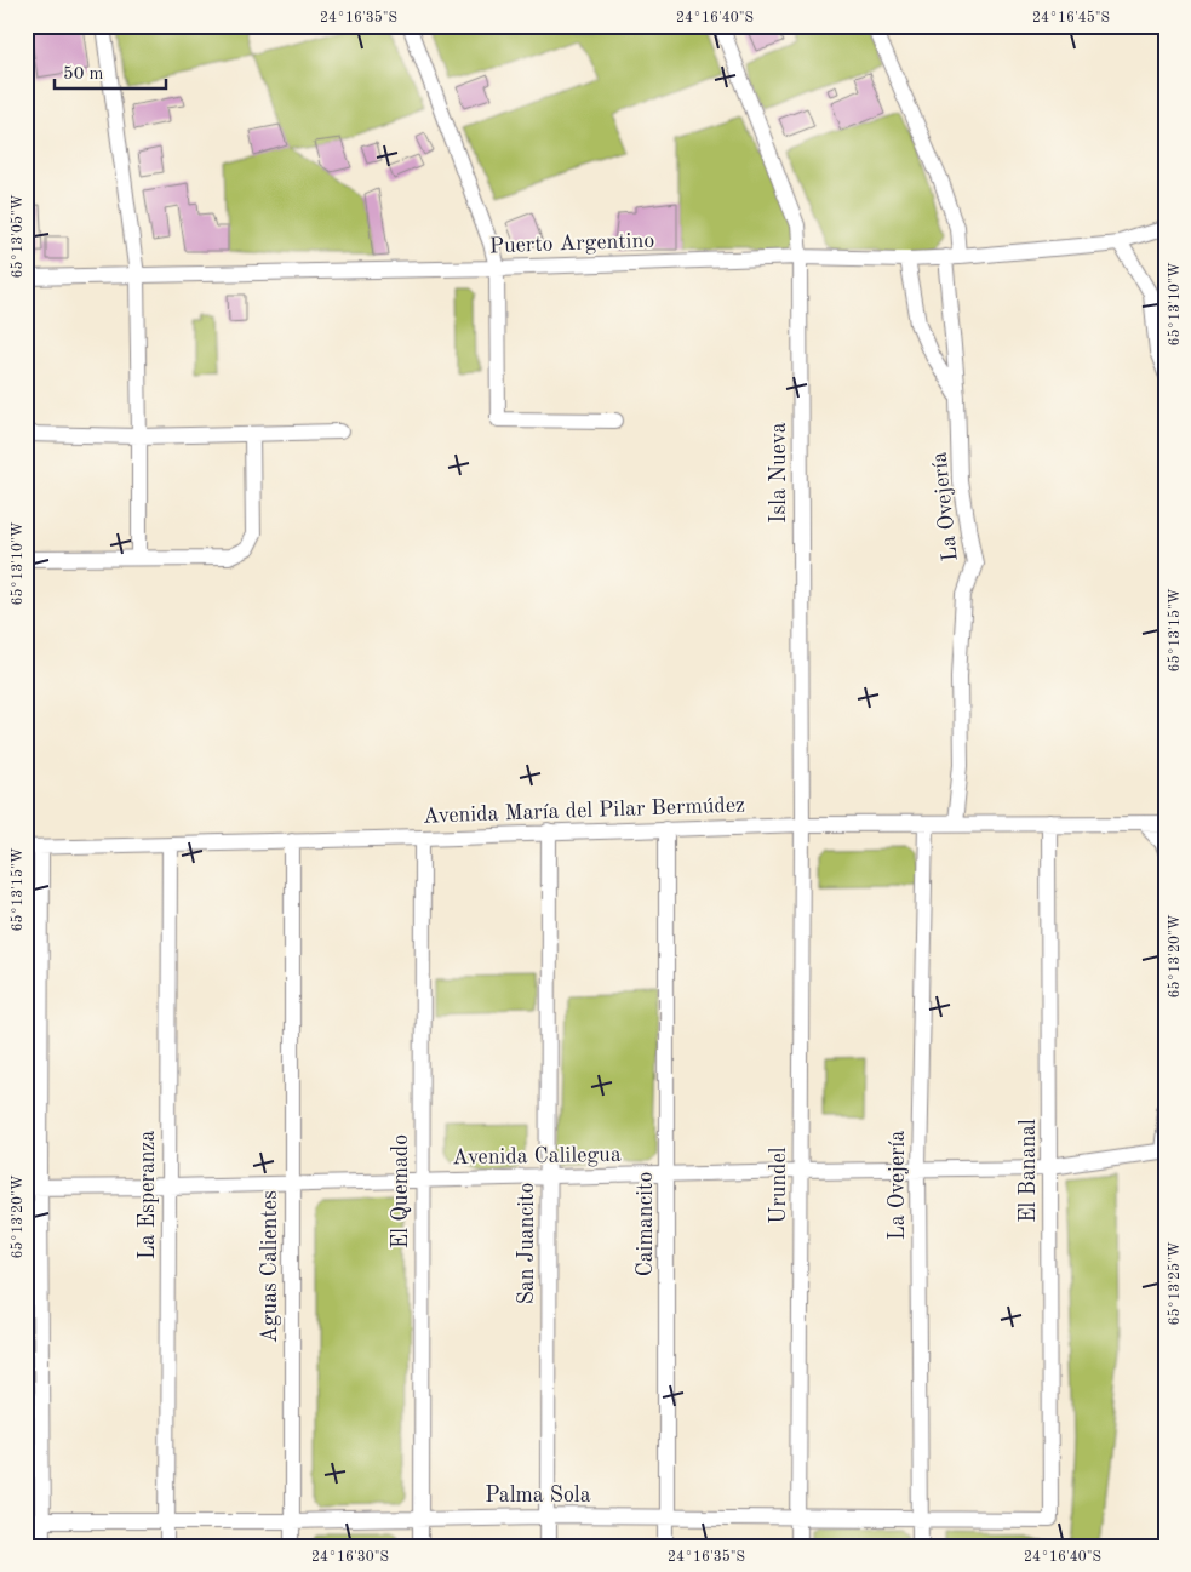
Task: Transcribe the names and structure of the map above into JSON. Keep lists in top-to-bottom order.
{
  "streets": {
    "street": [
      "Puerto Argentino",
      "Isla Nueva",
      "La Ovejería",
      "Avenida María del Pilar Bermúdez",
      "Avenida Calilegua",
      "El Bananal",
      "Urundel",
      "El Quemado",
      "La Esperanza",
      "Caimancito",
      "San Juancito",
      "Aguas Calientes",
      "Palma Sola"
    ]
  },
  "crossings": [
    ["Puerto Argentino", "Isla Nueva"],
    ["Puerto Argentino", "La Ovejería"],
    ["Isla Nueva", "Avenida María del Pilar Bermúdez"],
    ["Isla Nueva", "Urundel"],
    ["La Ovejería", "Avenida María del Pilar Bermúdez"],
    ["La Ovejería", "Avenida Calilegua"],
    ["La Ovejería", "Palma Sola"],
    ["Avenida María del Pilar Bermúdez", "El Bananal"],
    ["Avenida María del Pilar Bermúdez", "Urundel"],
    ["Avenida María del Pilar Bermúdez", "El Quemado"],
    ["Avenida María del Pilar Bermúdez", "La Esperanza"],
    ["Avenida María del Pilar Bermúdez", "Caimancito"],
    ["Avenida María del Pilar Bermúdez", "San Juancito"],
    ["Avenida María del Pilar Bermúdez", "Aguas Calientes"],
    ["Avenida Calilegua", "El Bananal"],
    ["Avenida Calilegua", "Urundel"],
    ["Avenida Calilegua", "El Quemado"],
    ["Avenida Calilegua", "La Esperanza"],
    ["Avenida Calilegua", "Caimancito"],
    ["Avenida Calilegua", "San Juancito"],
    ["Avenida Calilegua", "Aguas Calientes"],
    ["El Bananal", "Palma Sola"],
    ["Urundel", "Palma Sola"],
    ["El Quemado", "Palma Sola"],
    ["La Esperanza", "Palma Sola"],
    ["Caimancito", "Palma Sola"],
    ["San Juancito", "Palma Sola"],
    ["Aguas Calientes", "Palma Sola"]
  ],
  "scale_bar": "50 m",
  "coordinates": [
    "24°16'35\"S",
    "24°16'40\"S",
    "24°16'45\"S",
    "65°13'05\"W",
    "65°13'10\"W",
    "65°13'15\"W",
    "65°13'20\"W",
    "65°13'25\"W",
    "24°16'30\"S"
  ]
}
